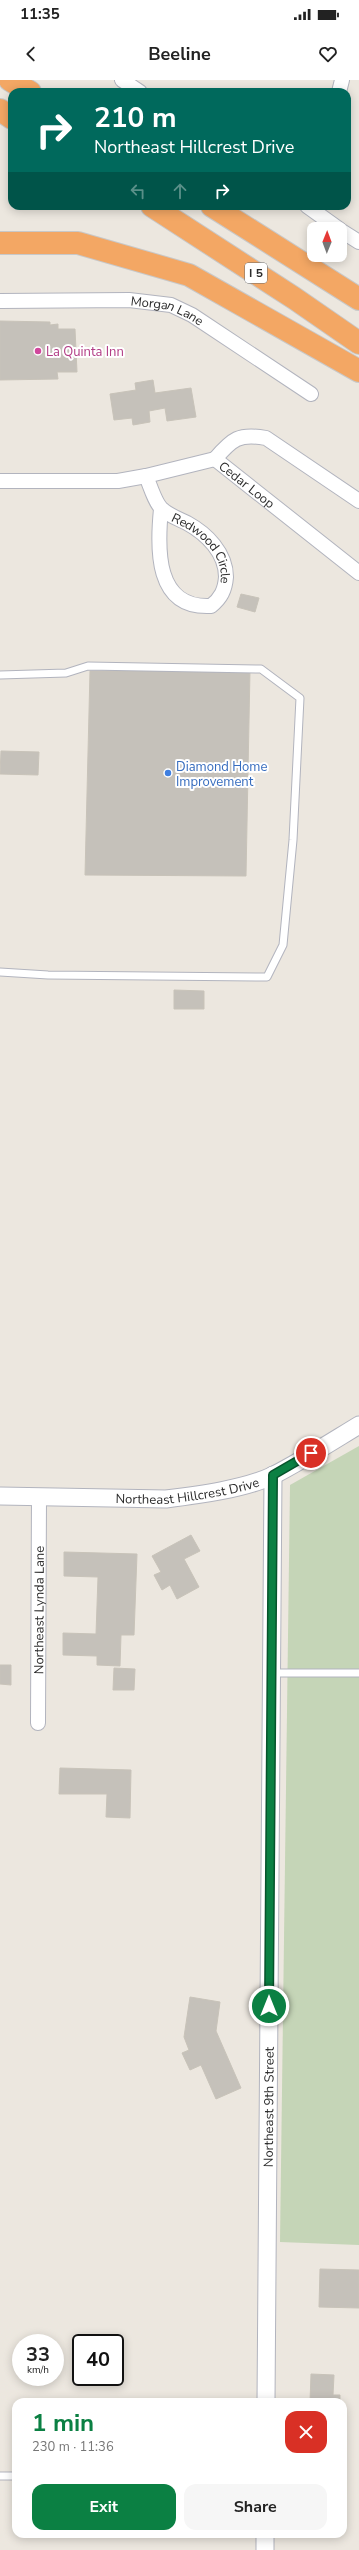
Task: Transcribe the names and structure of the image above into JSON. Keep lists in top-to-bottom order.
{
  "streets": {
    "highway": ["I 5"],
    "street": [
      "Morgan Lane",
      "Cedar Loop",
      "Redwood Circle",
      "Northeast Hillcrest Drive",
      "Northeast Lynda Lane",
      "Northeast 9th Street"
    ]
  },
  "crossings": [
    ["Northeast Hillcrest Drive", "Northeast Lynda Lane"],
    ["Northeast Hillcrest Drive", "Northeast 9th Street"]
  ],
  "places": ["La Quinta Inn", "Diamond Home Improvement"],
  "north": "top",
  "page": {
    "status": "11:35",
    "header": "Beeline",
    "turn": ["210 m", "Northeast Hillcrest Drive"],
    "speed": "33 km/h",
    "limit": "40",
    "heading": ["1 min", "230 m · 11:36"],
    "buttons": ["Exit", "Share"]
  }
}
